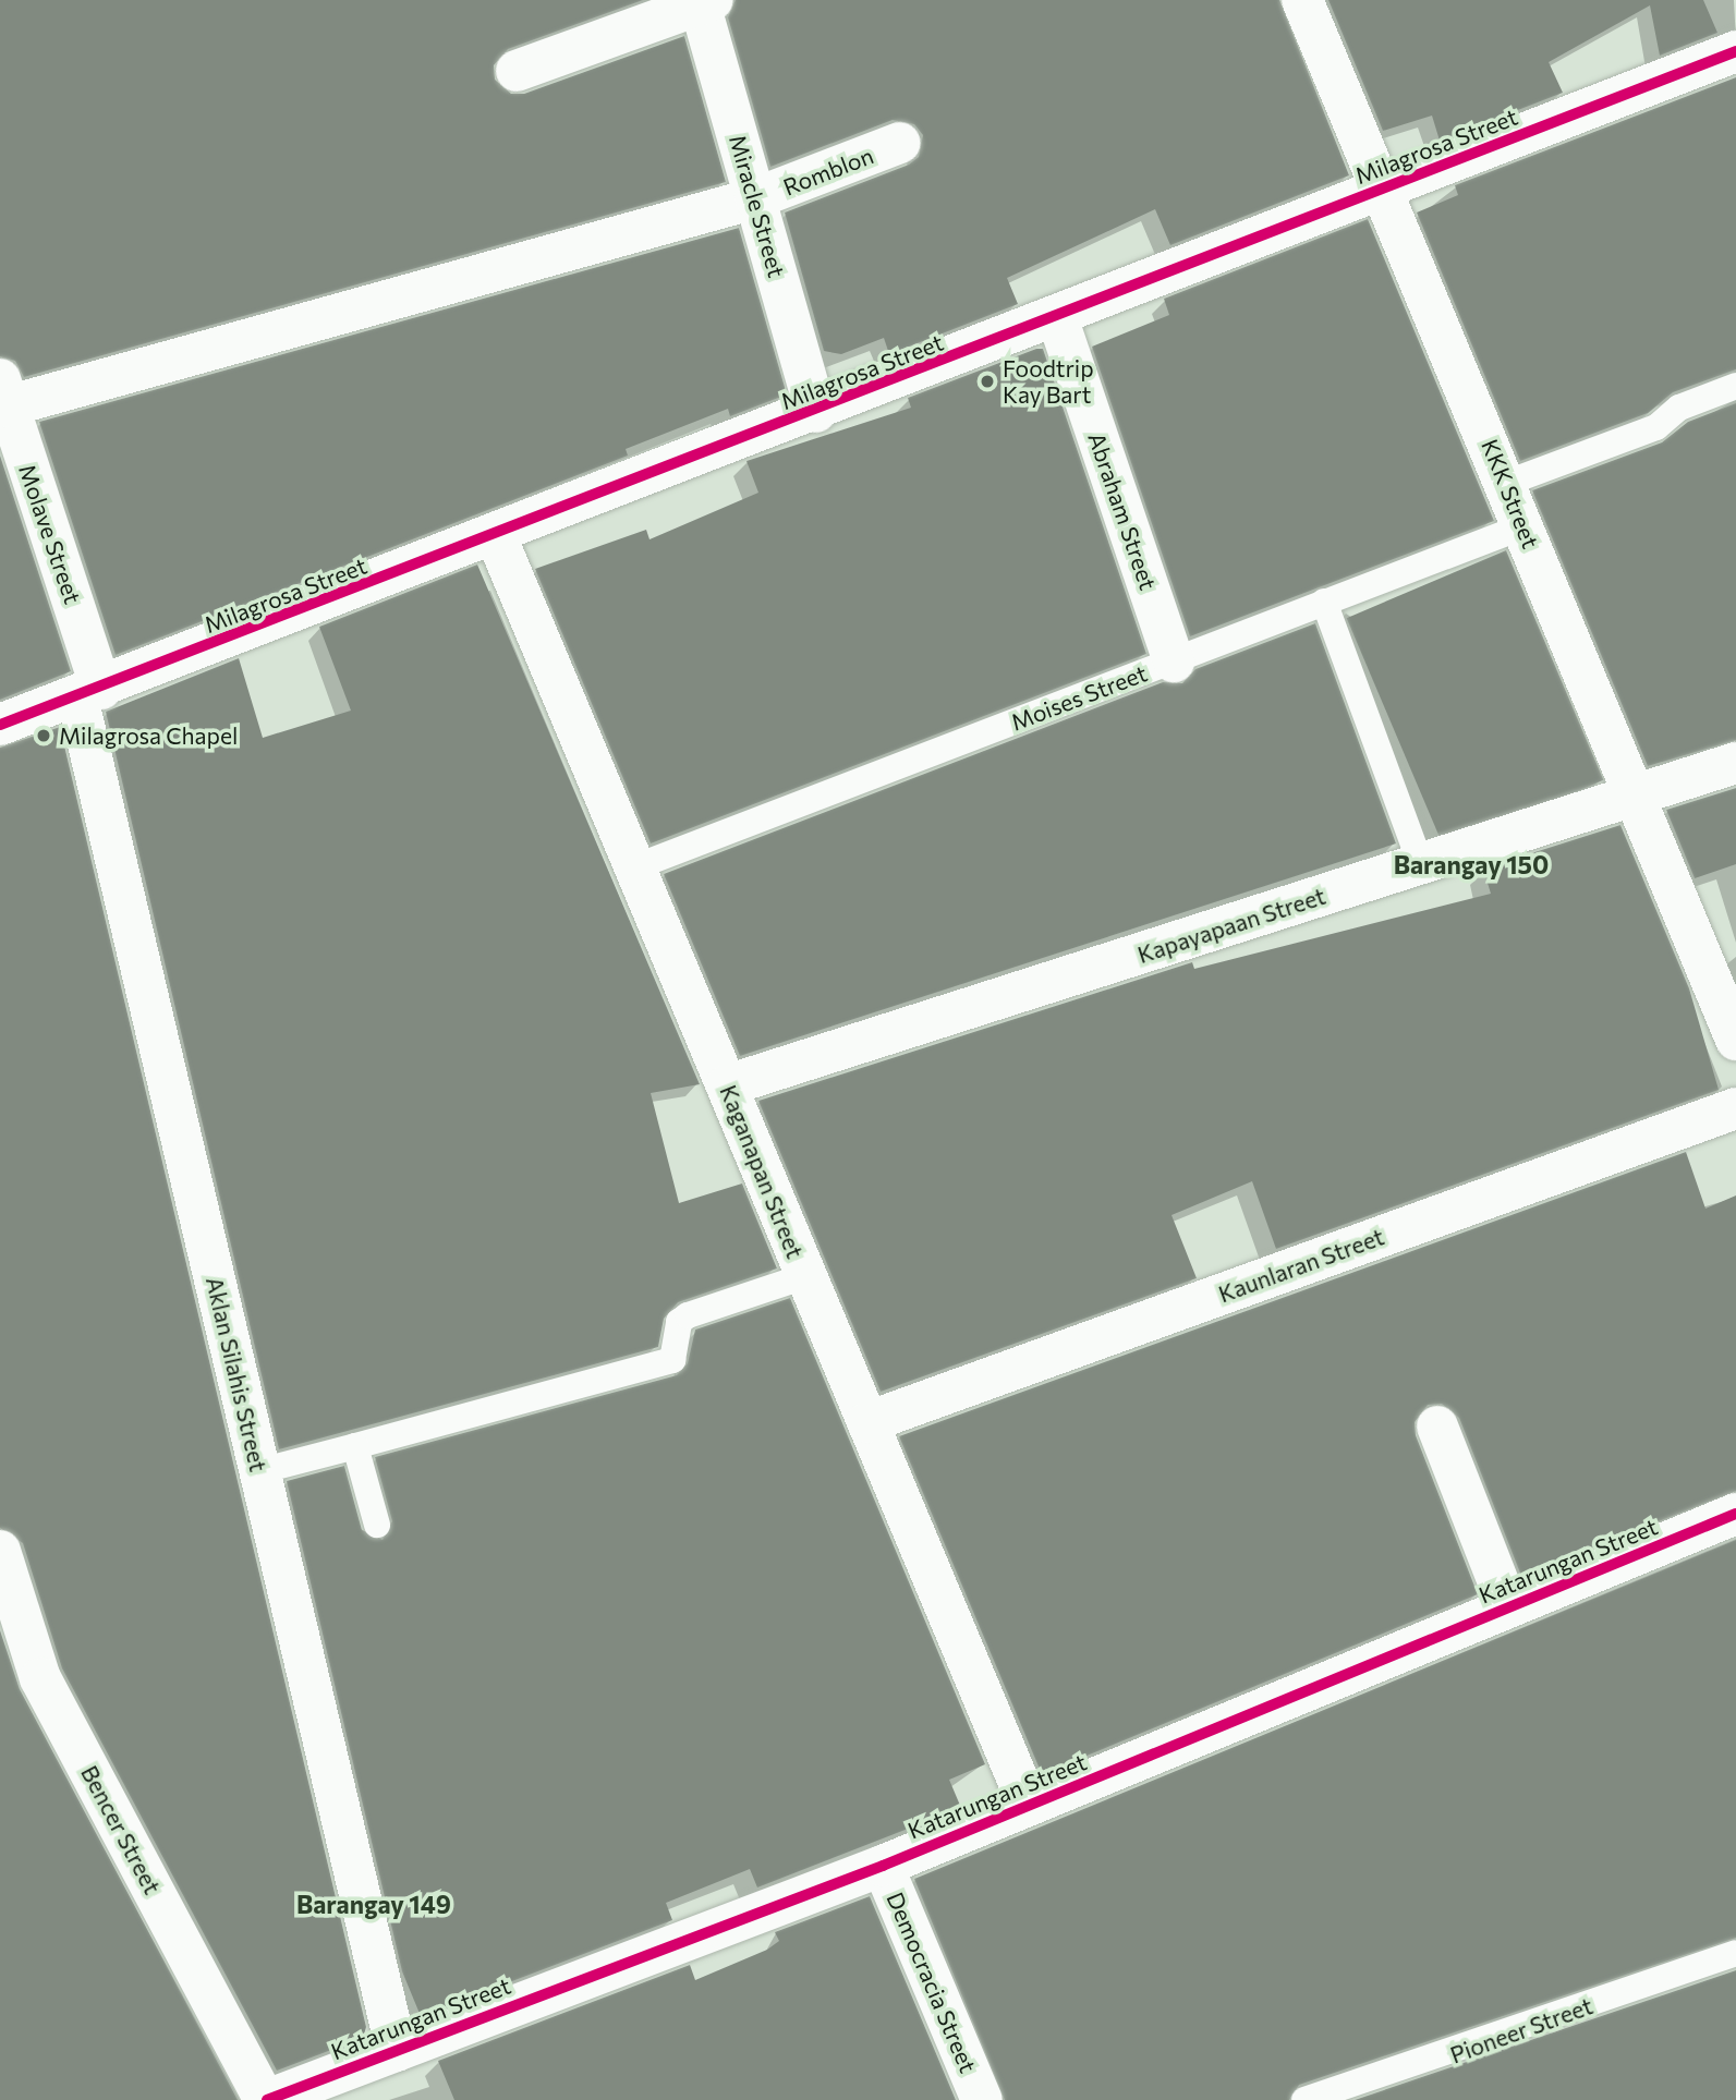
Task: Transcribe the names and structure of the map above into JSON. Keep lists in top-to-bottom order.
{
  "streets": {
    "street": [
      "Milagrosa Street",
      "Romblon",
      "Miracle Street",
      "KKK Street",
      "Abraham Street",
      "Molave Street",
      "Kapayapaan Street",
      "Kaganapan Street",
      "Kaunlaran Street",
      "Aklan Silahis Street",
      "Katarungan Street",
      "Bencer Street",
      "Democracia Street"
    ],
    "lane": ["Moises Street", "Pioneer Street"]
  },
  "crossings": [
    ["Milagrosa Street", "Miracle Street"],
    ["Milagrosa Street", "KKK Street"],
    ["Milagrosa Street", "Abraham Street"],
    ["Milagrosa Street", "Molave Street"],
    ["Milagrosa Street", "Kaganapan Street"],
    ["Milagrosa Street", "Aklan Silahis Street"],
    ["Romblon", "Miracle Street"],
    ["Romblon", "Molave Street"],
    ["KKK Street", "Moises Street"],
    ["KKK Street", "Kapayapaan Street"],
    ["Abraham Street", "Moises Street"],
    ["Molave Street", "Aklan Silahis Street"],
    ["Moises Street", "Kaganapan Street"],
    ["Kapayapaan Street", "Kaganapan Street"],
    ["Kaganapan Street", "Kaunlaran Street"],
    ["Kaganapan Street", "Katarungan Street"],
    ["Aklan Silahis Street", "Katarungan Street"],
    ["Katarungan Street", "Bencer Street"],
    ["Katarungan Street", "Democracia Street"]
  ],
  "districts": ["Barangay 150", "Barangay 149"],
  "places": ["Foodtrip Kay Bart", "Milagrosa Chapel"]
}
